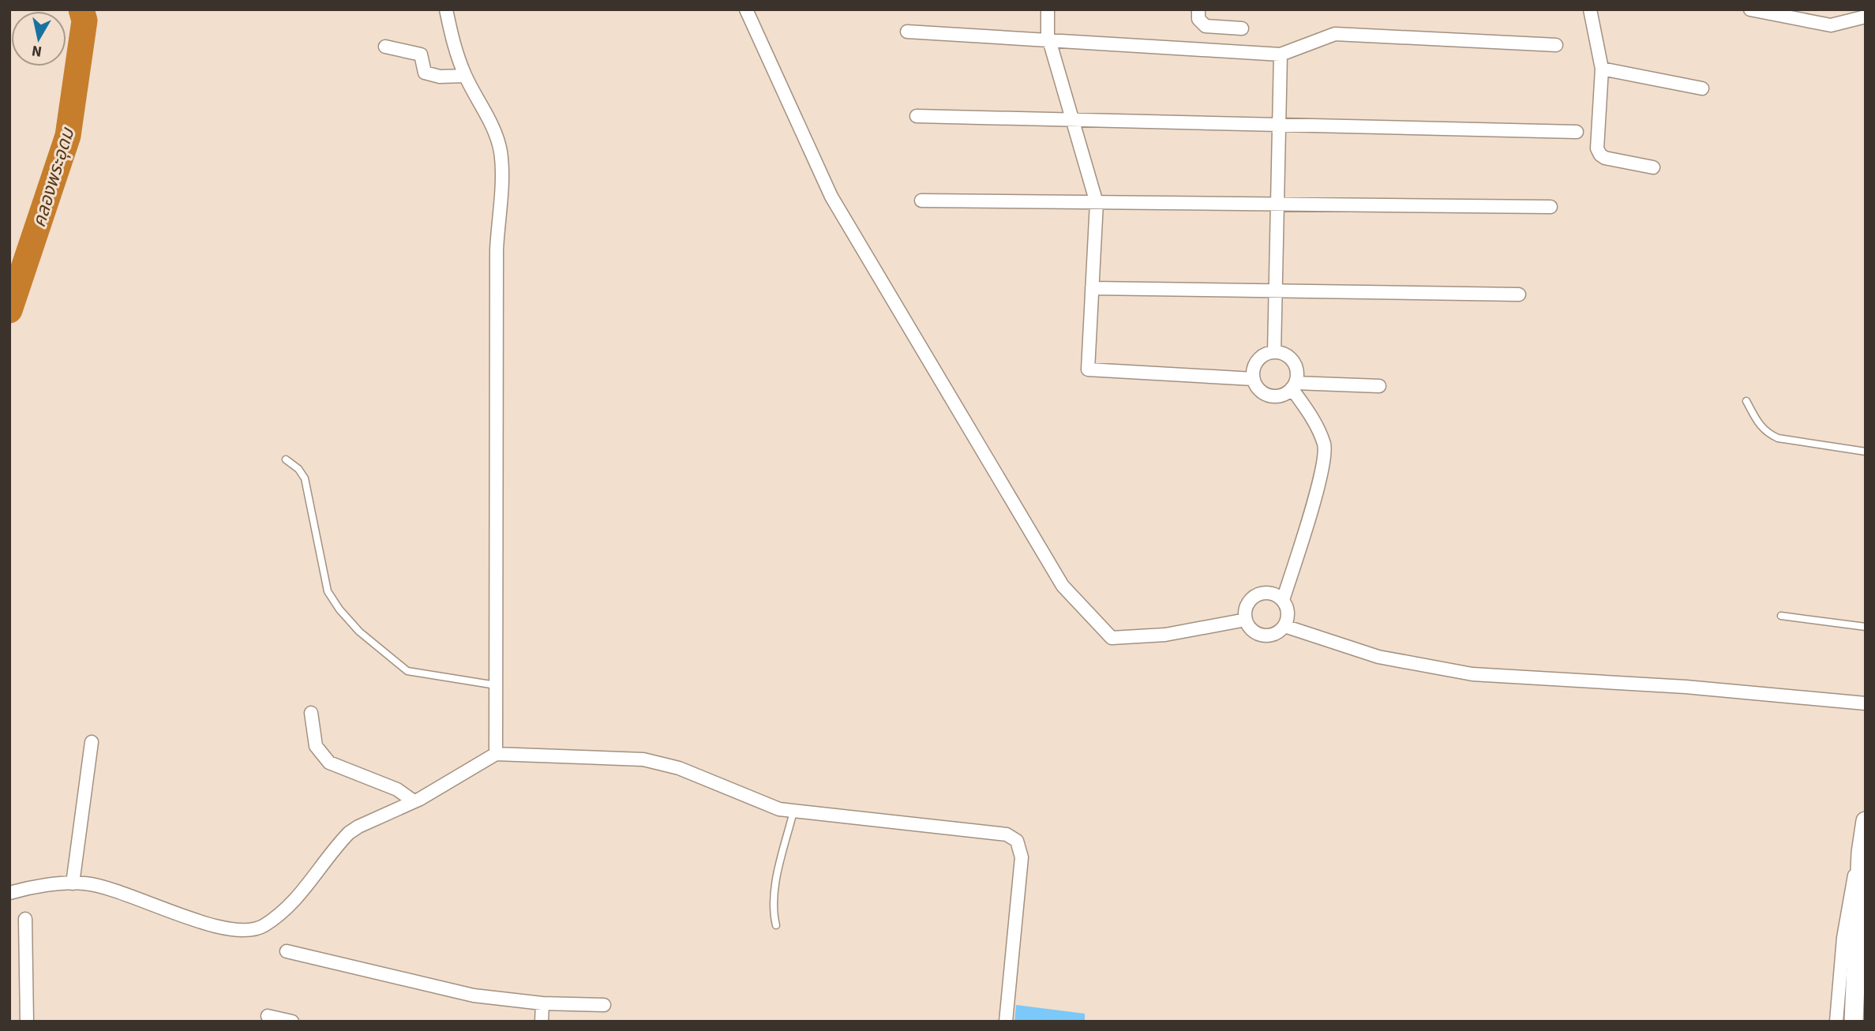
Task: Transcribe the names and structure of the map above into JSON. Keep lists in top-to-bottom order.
{
  "water": ["คลองพระอุดม"],
  "north": "bottom"
}
